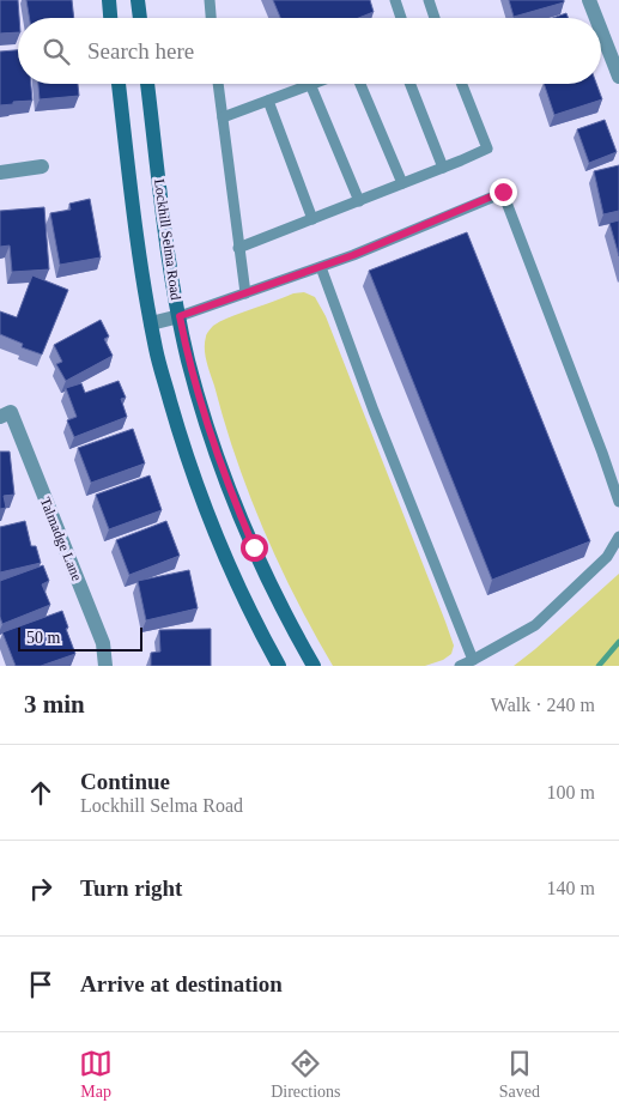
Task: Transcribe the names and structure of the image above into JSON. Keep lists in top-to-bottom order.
{
  "streets": {
    "main road": ["Lockhill Selma Road"],
    "street": ["Talmadge Lane"]
  },
  "scale_bar": "50 m",
  "page": {
    "search": "Search here",
    "scale": "50 m",
    "heading": ["3 min", "Walk · 240 m"],
    "list": [
      ["Continue", "Lockhill Selma Road", "100 m"],
      ["Turn right", "140 m"],
      "Arrive at destination"
    ],
    "nav": ["Map", "Directions", "Saved"]
  }
}
